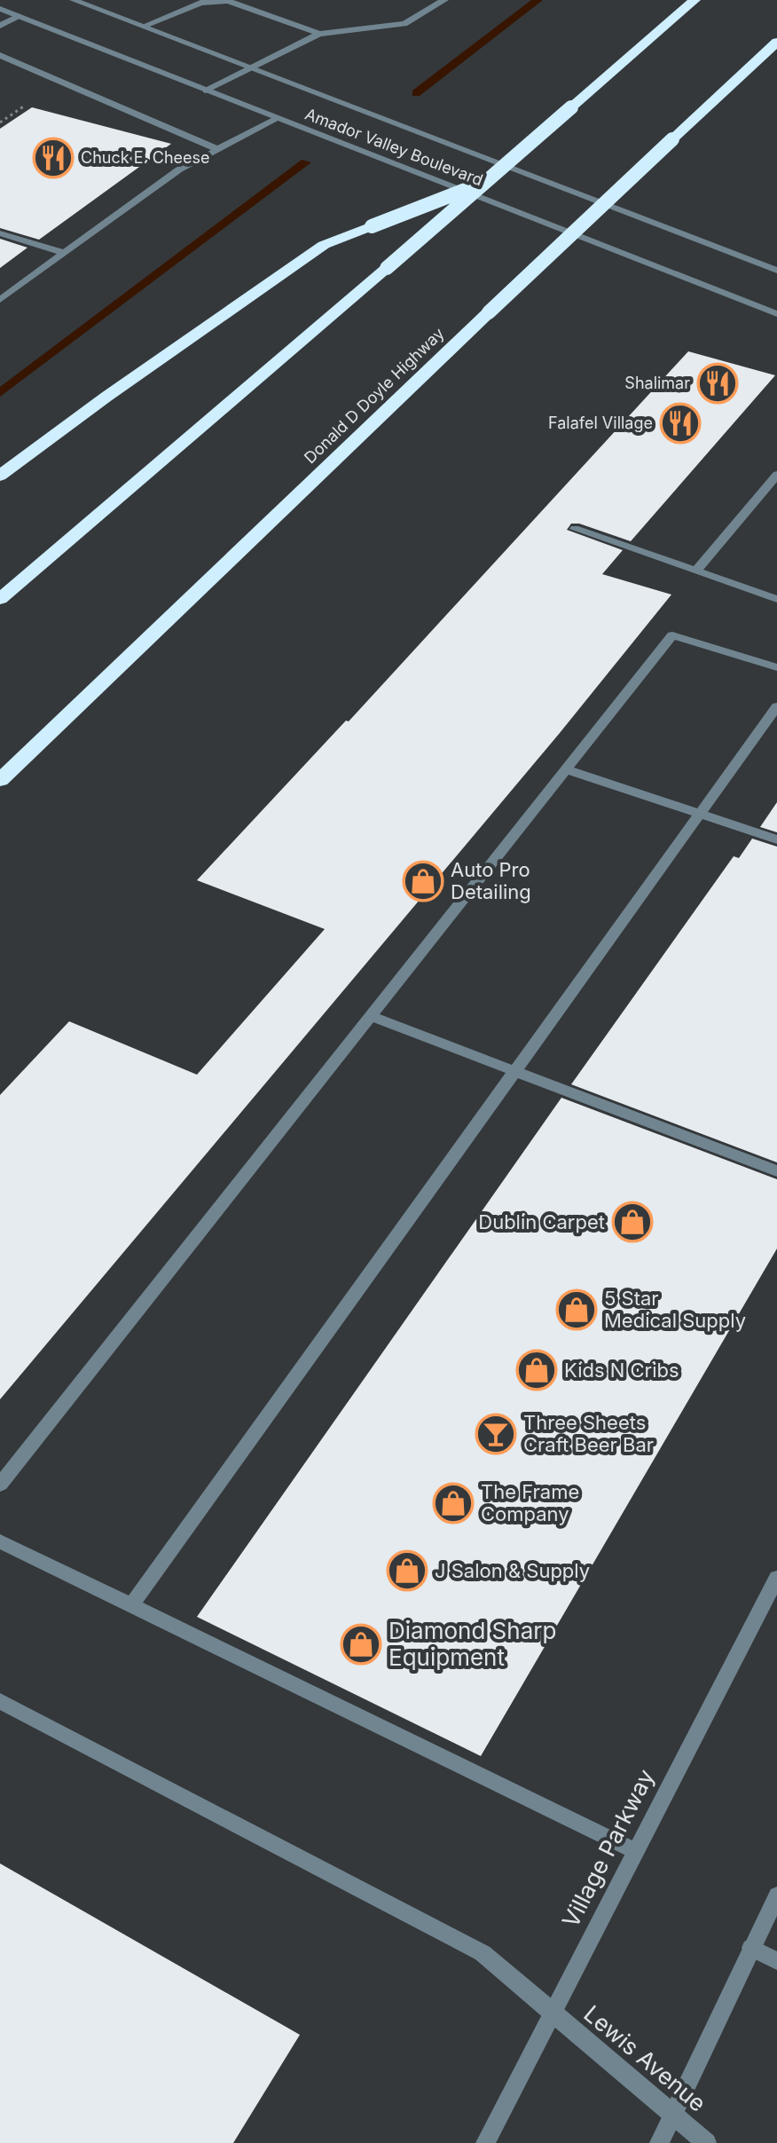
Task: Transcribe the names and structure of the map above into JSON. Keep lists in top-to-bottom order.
{
  "streets": {
    "highway": ["Donald D Doyle Highway"],
    "street": ["Amador Valley Boulevard", "Village Parkway", "Lewis Avenue"]
  },
  "crossings": [
    ["Village Parkway", "Lewis Avenue"]
  ],
  "places": {
    "restaurant": ["Chuck E. Cheese", "Shalimar", "Falafel Village"],
    "shop": [
      "Auto Pro Detailing",
      "Dublin Carpet",
      "5 Star Medical Supply",
      "Kids N Cribs",
      "The Frame Company",
      "J Salon & Supply",
      "Diamond Sharp Equipment"
    ],
    "bar": ["Three Sheets Craft Beer Bar"]
  }
}
